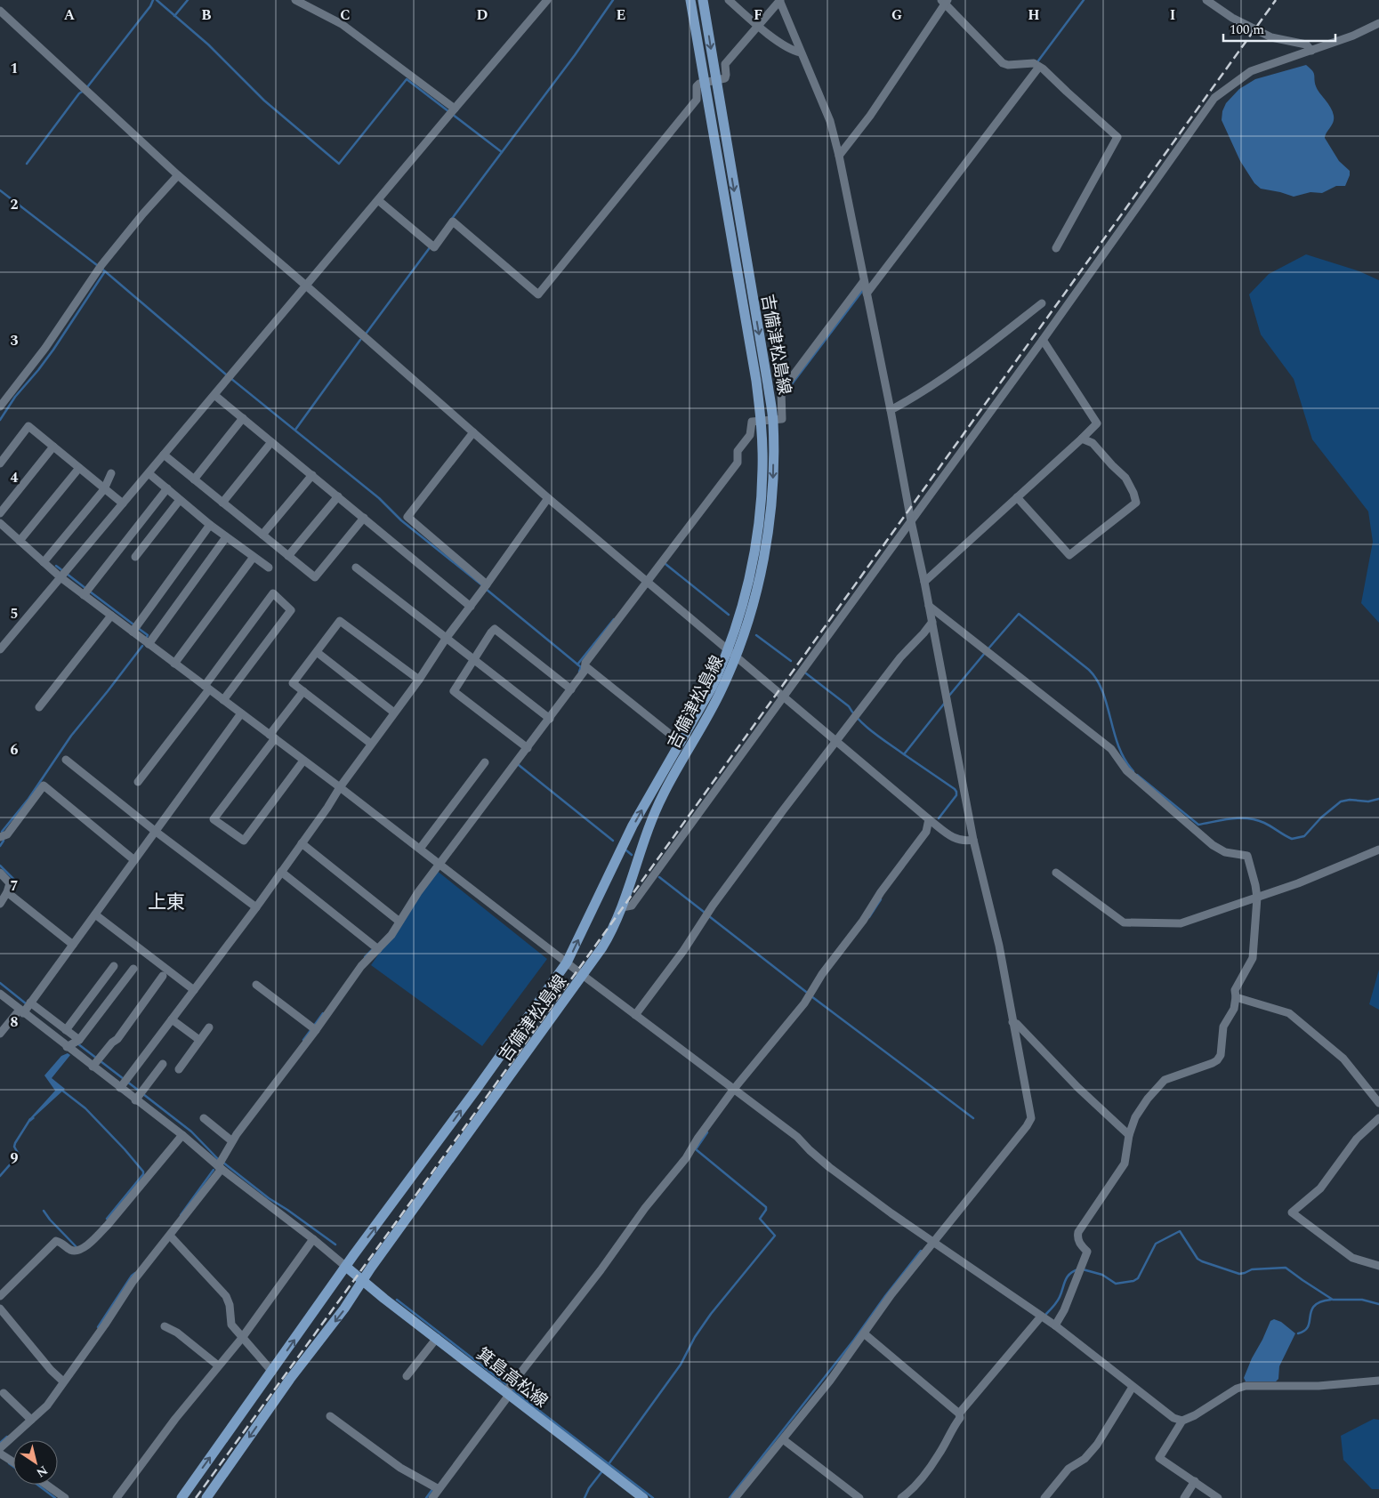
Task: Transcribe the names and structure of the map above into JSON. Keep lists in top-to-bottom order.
{
  "streets": {
    "main road": ["吉備津松島線", "箕島高松線"]
  },
  "crossings": [
    ["吉備津松島線", "箕島高松線"]
  ],
  "districts": ["上東"],
  "scale_bar": "100 m",
  "north": "bottom right",
  "grid": {
    "columns": [
      "A",
      "B",
      "C",
      "D",
      "E",
      "F",
      "G",
      "H",
      "I"
    ],
    "rows": [
      "1",
      "2",
      "3",
      "4",
      "5",
      "6",
      "7",
      "8",
      "9"
    ]
  }
}
